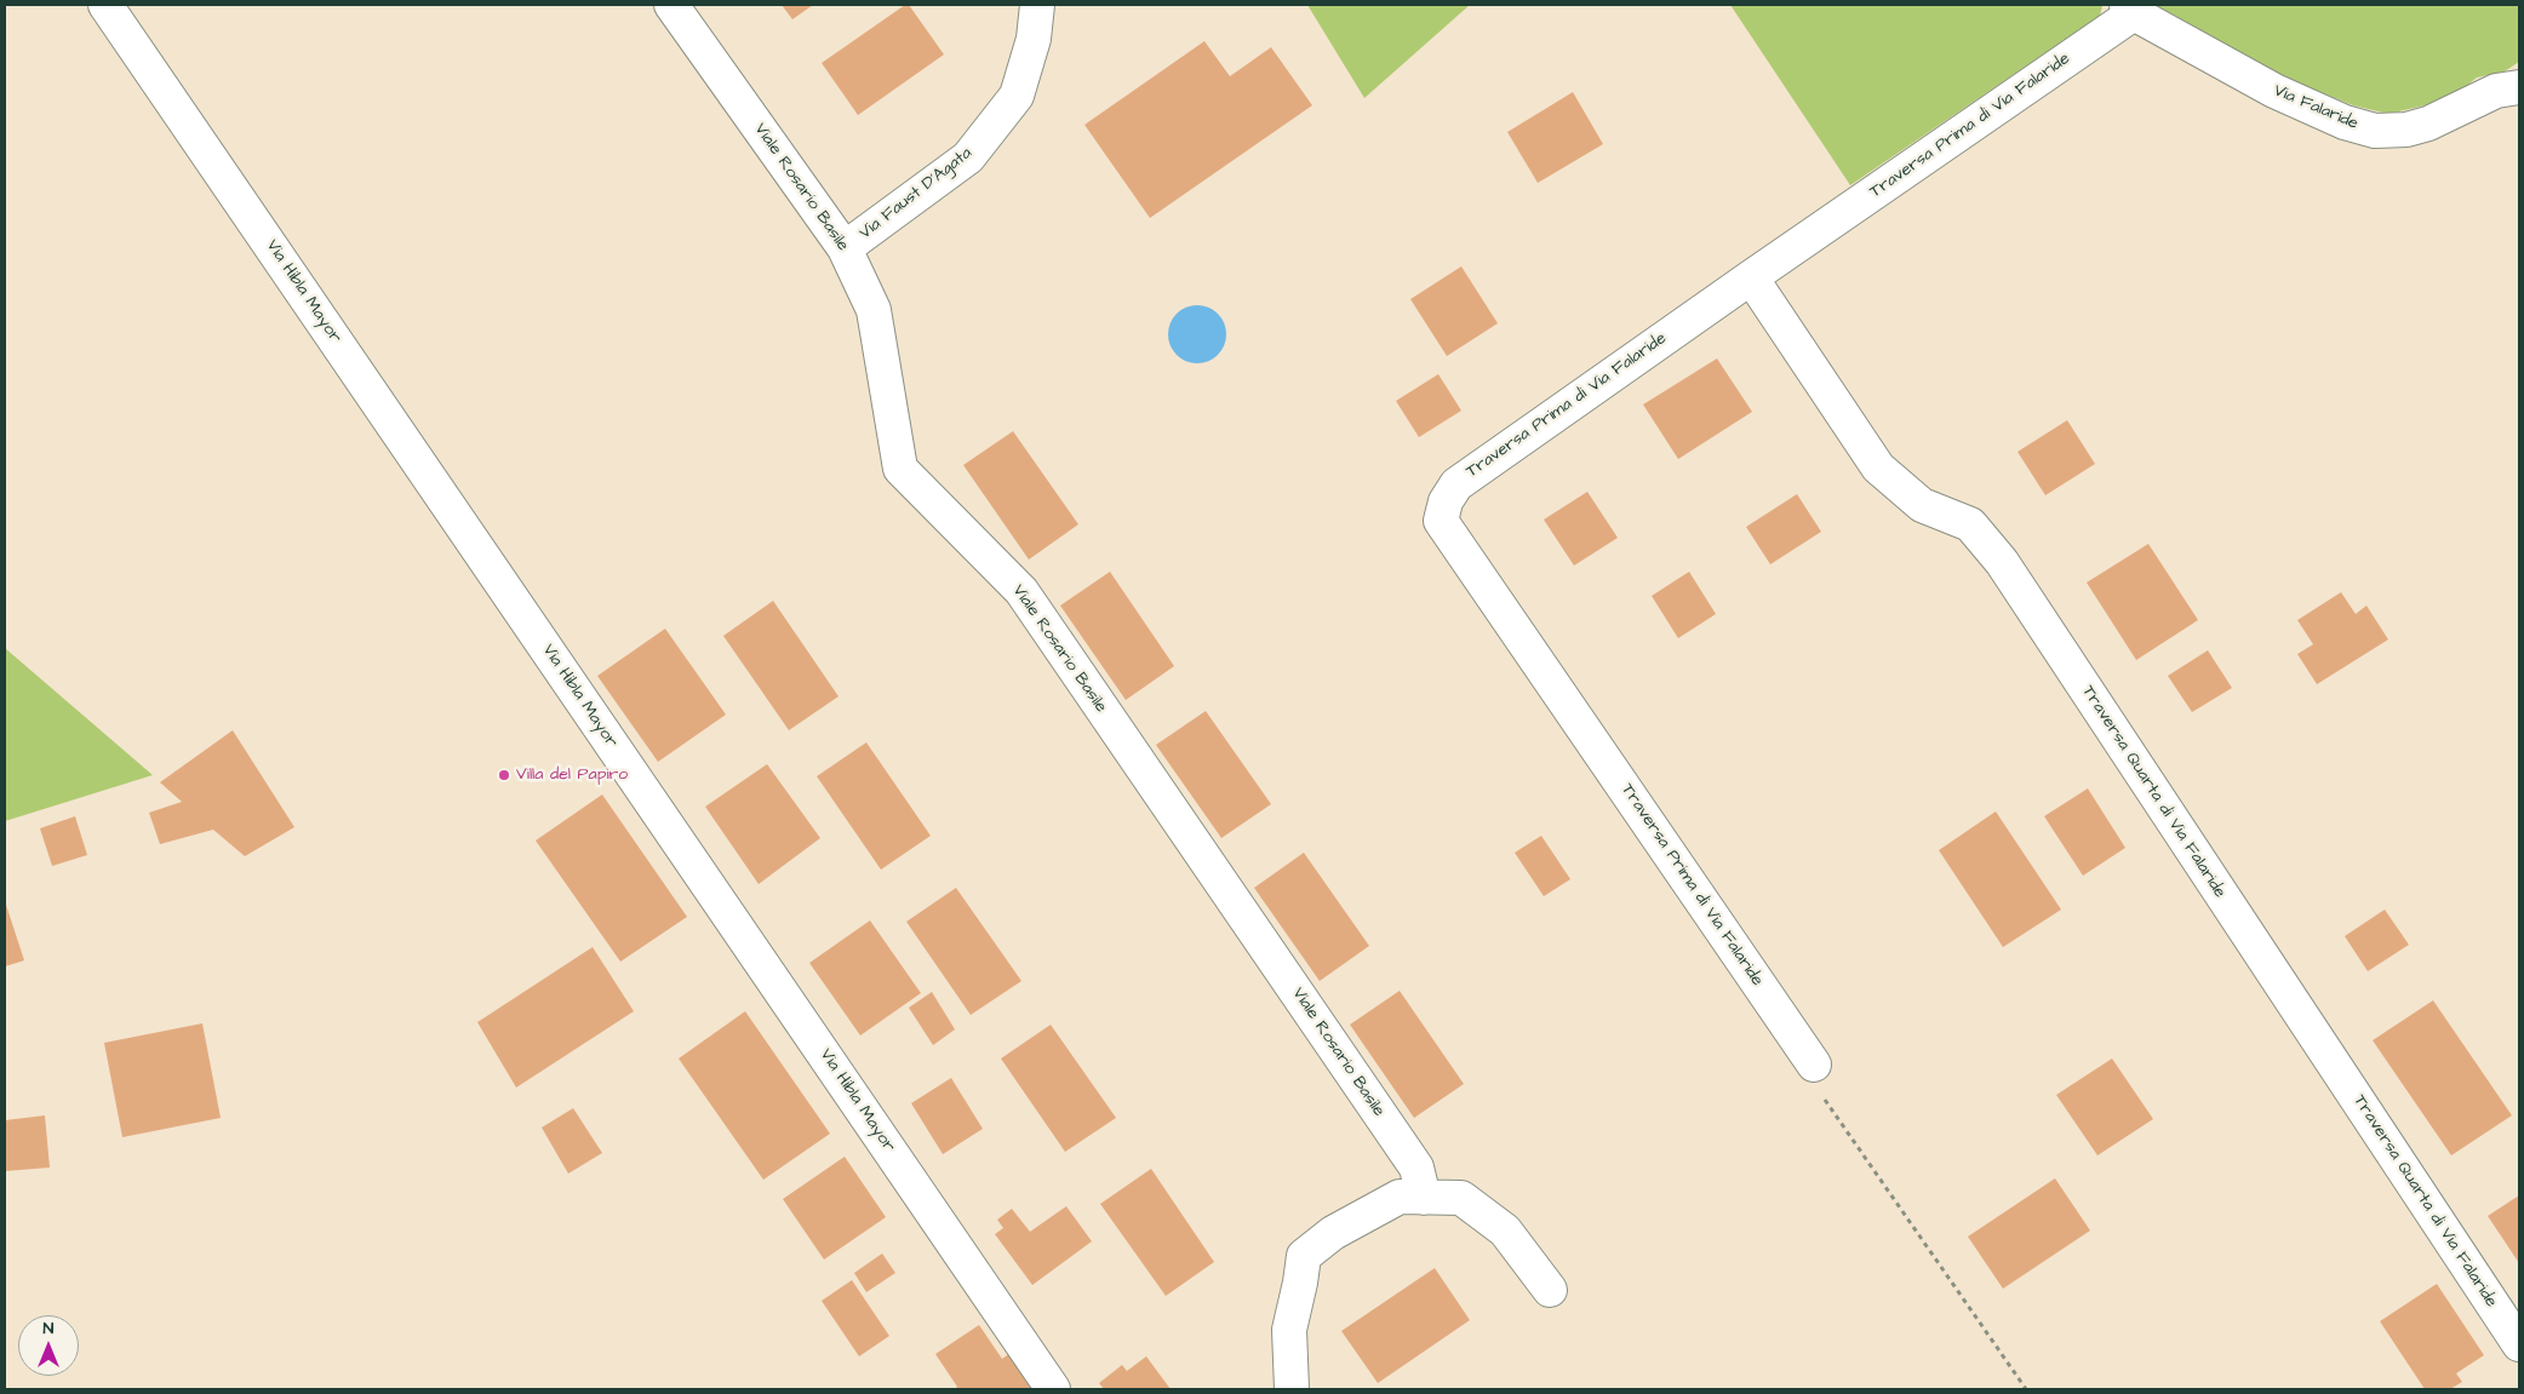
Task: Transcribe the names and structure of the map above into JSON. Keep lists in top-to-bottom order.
{
  "streets": {
    "street": [
      "Via Falaride",
      "Traversa Prima di Via Falaride",
      "Viale Rosario Basile",
      "Via Faust D'Agata",
      "Via Hibla Mayor",
      "Traversa Quarta di Via Falaride"
    ]
  },
  "crossings": [
    ["Via Falaride", "Traversa Prima di Via Falaride"],
    ["Traversa Prima di Via Falaride", "Traversa Quarta di Via Falaride"],
    ["Viale Rosario Basile", "Via Faust D'Agata"]
  ],
  "places": ["Villa del Papiro"],
  "north": "top"
}
